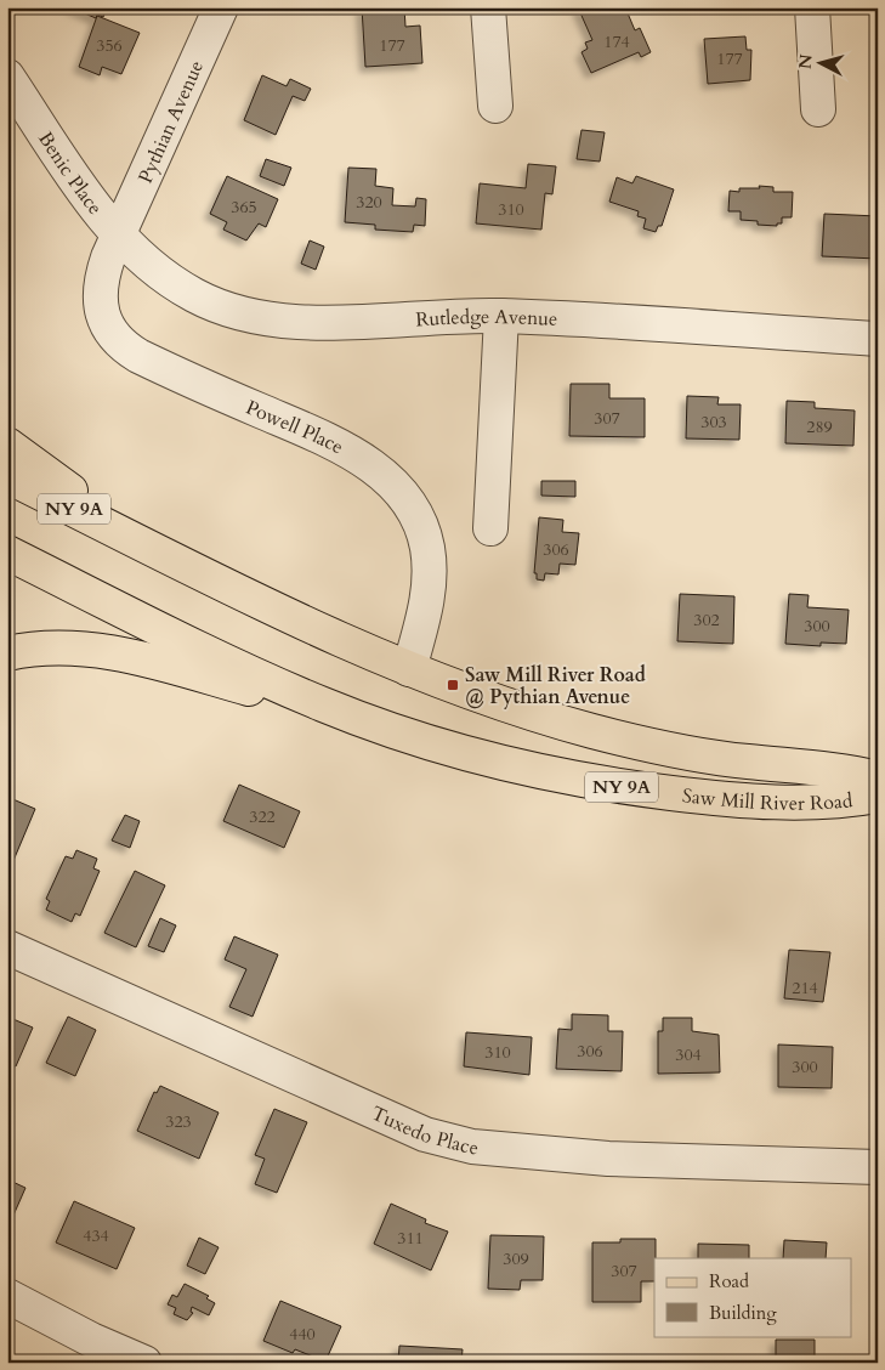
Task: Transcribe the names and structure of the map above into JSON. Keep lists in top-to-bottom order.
{
  "streets": {
    "main road": ["NY 9A", "Saw Mill River Road"],
    "street": [
      "Pythian Avenue",
      "Benic Place",
      "Rutledge Avenue",
      "Powell Place",
      "Tuxedo Place"
    ]
  },
  "crossings": [
    ["Pythian Avenue", "Benic Place"],
    ["Pythian Avenue", "Rutledge Avenue"],
    ["Pythian Avenue", "Powell Place"],
    ["Benic Place", "Rutledge Avenue"],
    ["Benic Place", "Powell Place"],
    ["Rutledge Avenue", "Powell Place"],
    ["Powell Place", "NY 9A"],
    ["Powell Place", "Saw Mill River Road"],
    ["NY 9A", "Saw Mill River Road"]
  ],
  "places": {
    "transit": ["Saw Mill River Road @ Pythian Avenue"]
  },
  "house_numbers": [
    "174",
    "356",
    "177",
    "177",
    "320",
    "365",
    "310",
    "307",
    "303",
    "289",
    "306",
    "302",
    "300",
    "322",
    "214",
    "306",
    "310",
    "304",
    "300",
    "323",
    "434",
    "311",
    "309",
    "307",
    "440"
  ],
  "legend": ["Road", "Building"],
  "north": "left"
}
